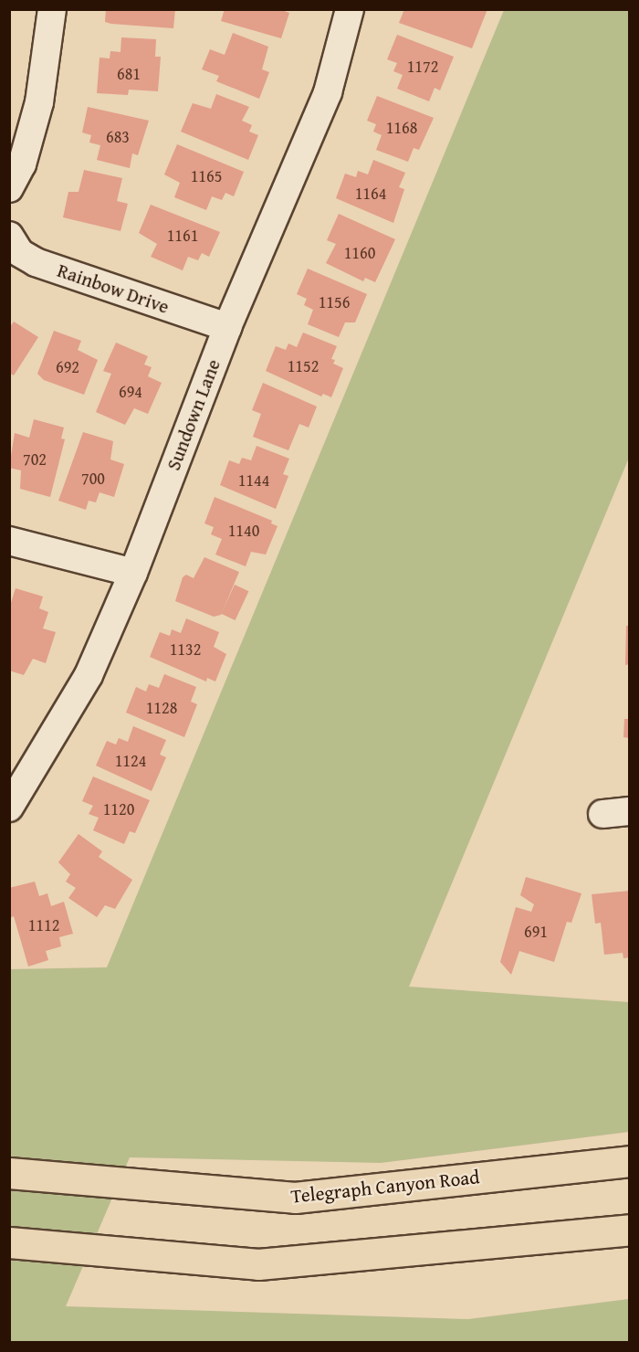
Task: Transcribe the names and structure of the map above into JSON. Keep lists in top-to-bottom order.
{
  "streets": {
    "main road": ["Telegraph Canyon Road"],
    "street": ["Rainbow Drive", "Sundown Lane"]
  },
  "crossings": [
    ["Rainbow Drive", "Sundown Lane"]
  ],
  "house_numbers": [
    "1172",
    "681",
    "1168",
    "683",
    "1165",
    "1164",
    "1161",
    "1160",
    "1156",
    "1152",
    "692",
    "694",
    "702",
    "700",
    "1144",
    "1140",
    "1132",
    "1128",
    "1124",
    "1120",
    "1112",
    "691"
  ]
}
